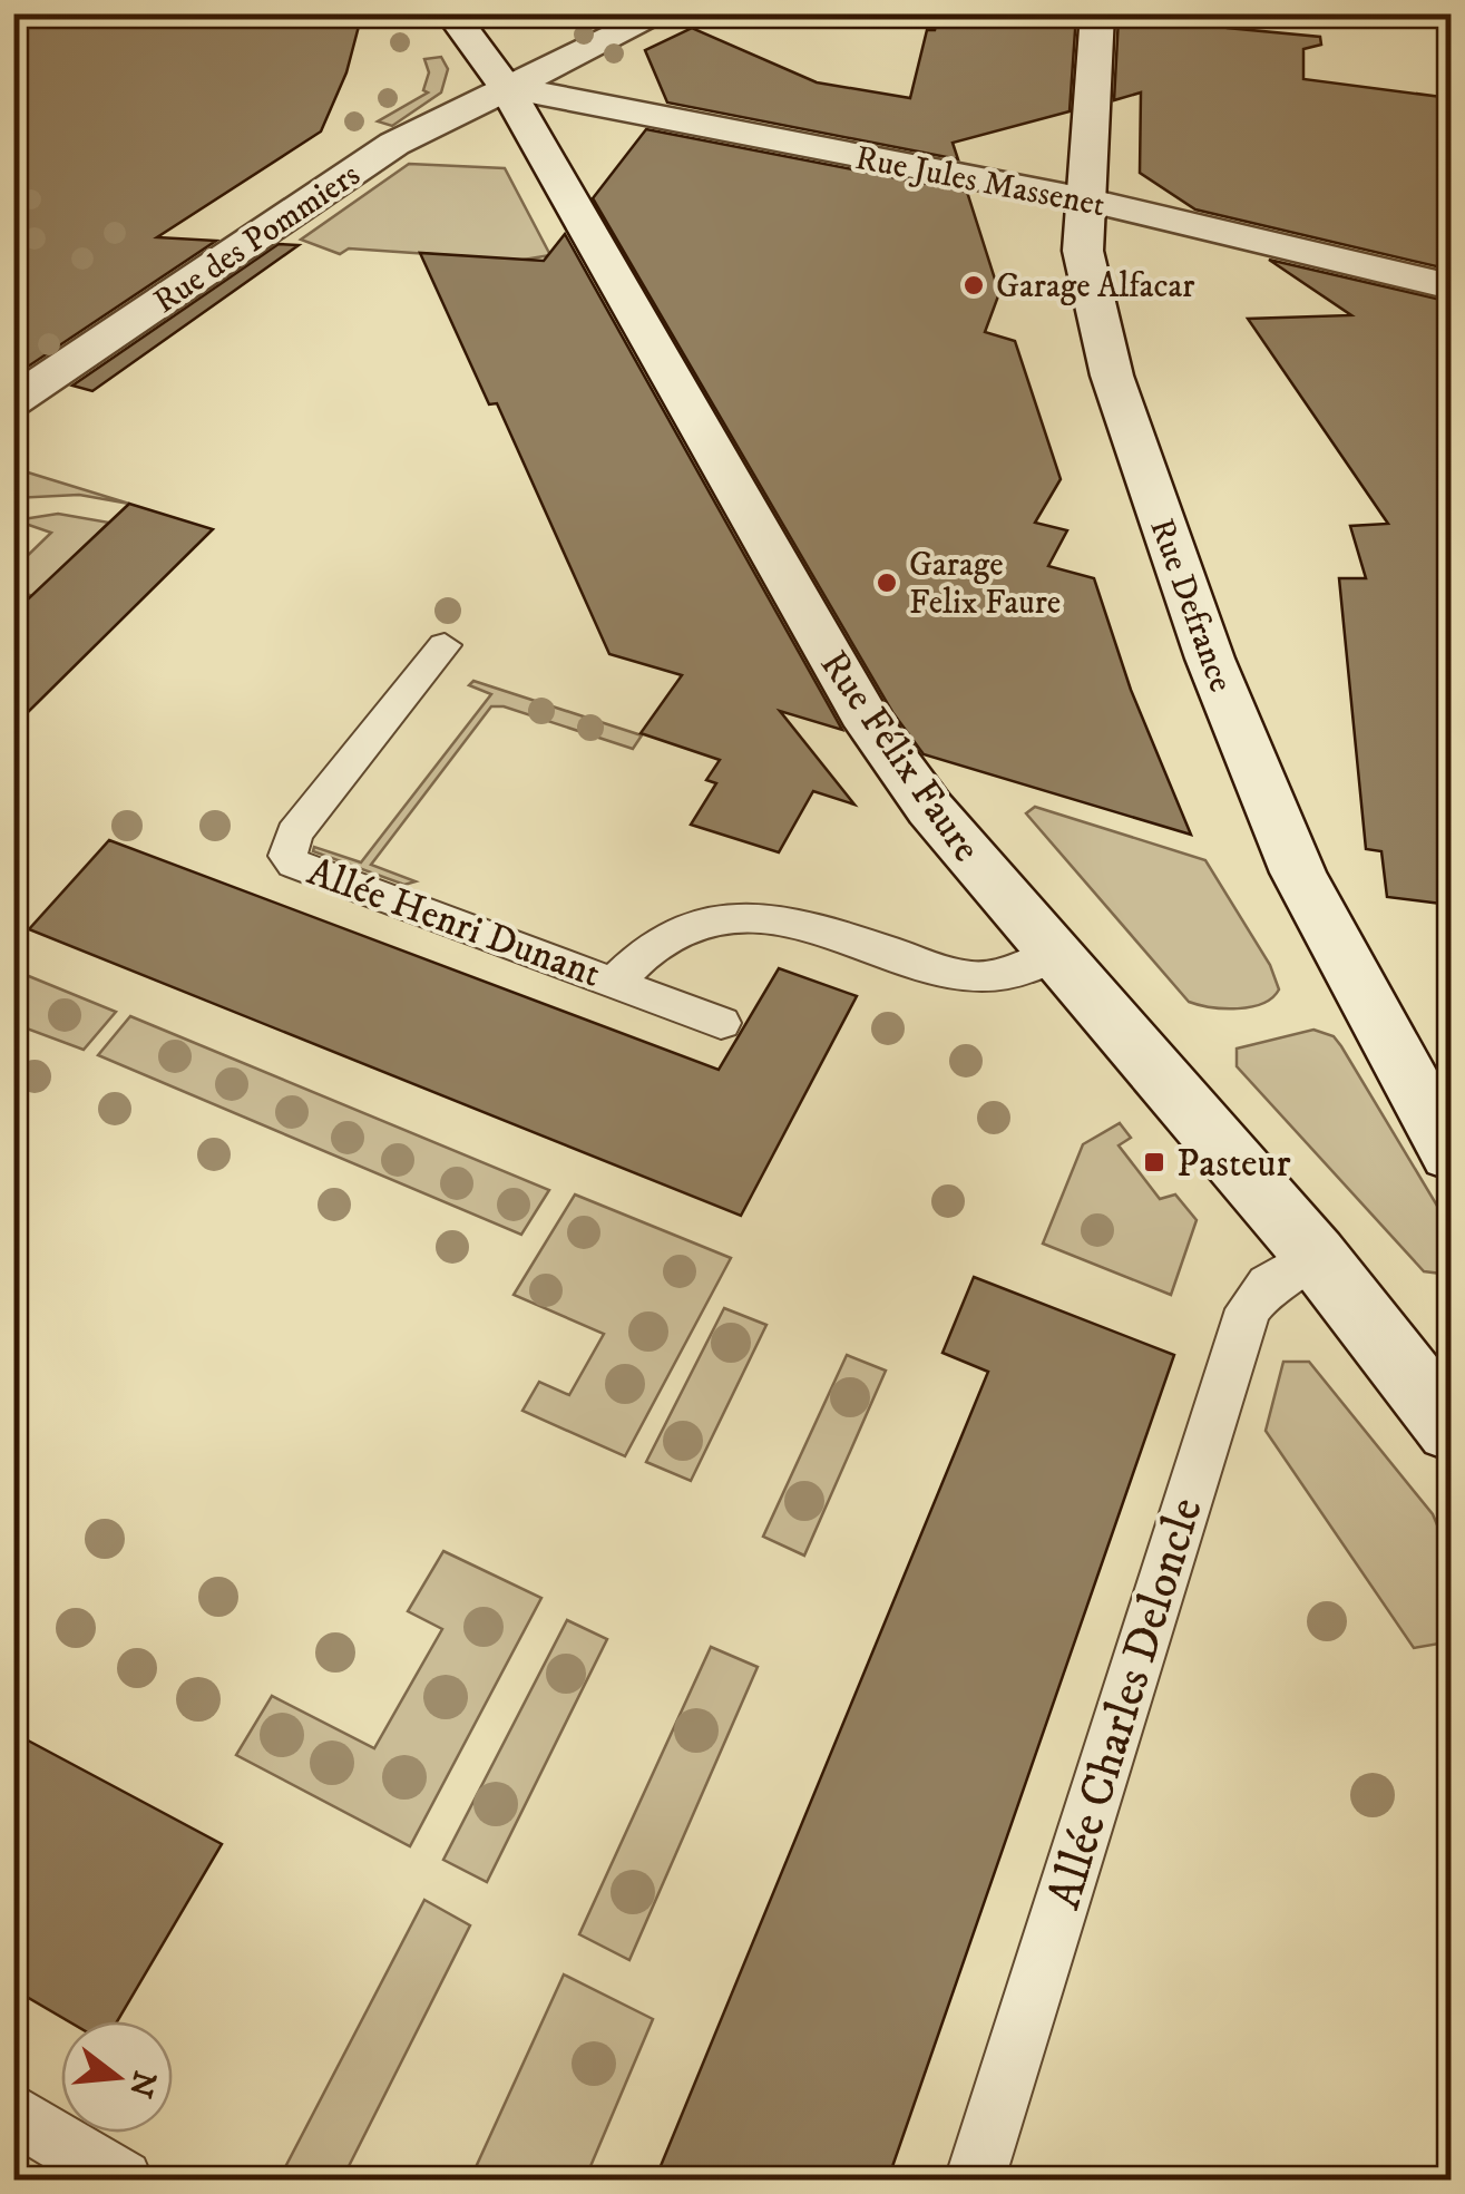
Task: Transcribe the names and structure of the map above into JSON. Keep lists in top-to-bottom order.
{
  "streets": {
    "main road": [
      "Rue Jules Massenet",
      "Rue des Pommiers",
      "Rue Defrance",
      "Rue Félix Faure"
    ],
    "lane": ["Allée Henri Dunant", "Allée Charles Deloncle"]
  },
  "crossings": [
    ["Rue Jules Massenet", "Rue des Pommiers"],
    ["Rue Jules Massenet", "Rue Defrance"],
    ["Rue Jules Massenet", "Rue Félix Faure"],
    ["Rue des Pommiers", "Rue Félix Faure"],
    ["Rue Félix Faure", "Allée Henri Dunant"],
    ["Rue Félix Faure", "Allée Charles Deloncle"]
  ],
  "places": {
    "other": ["Garage Alfacar", "Garage Felix Faure"],
    "transit": ["Pasteur"]
  },
  "north": "right"
}
